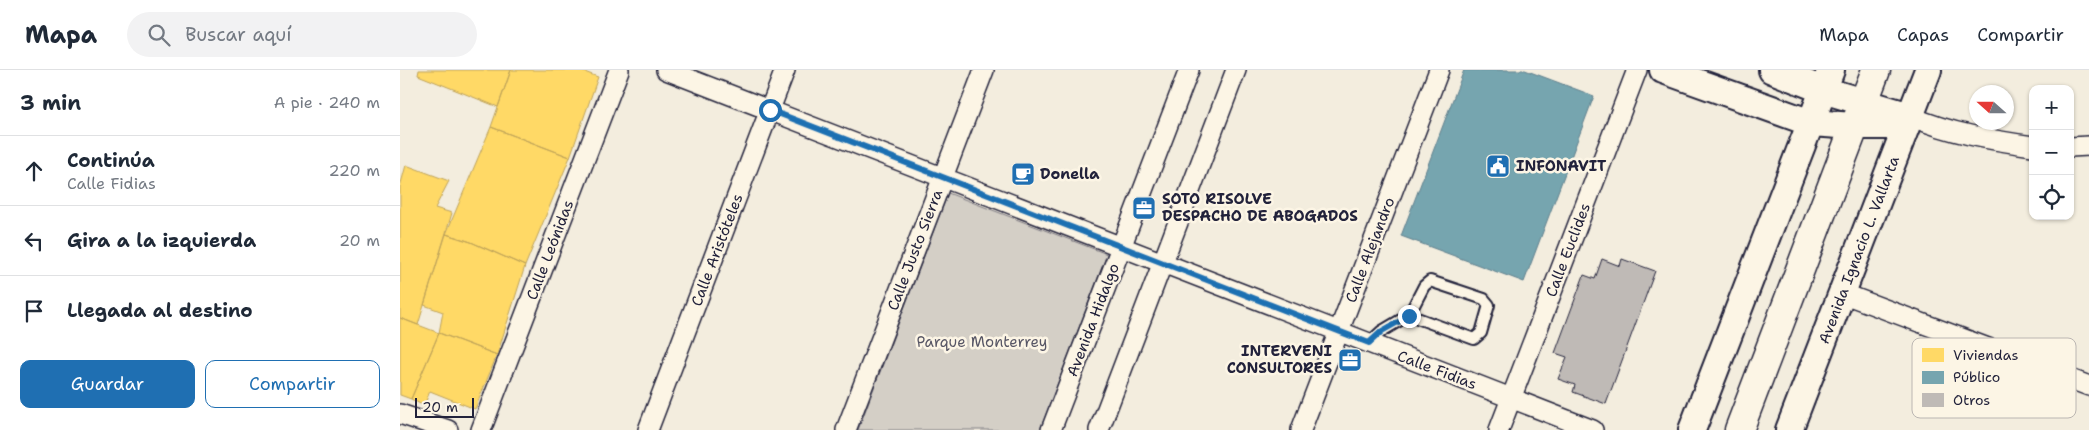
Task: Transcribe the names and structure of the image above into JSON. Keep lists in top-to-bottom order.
{
  "streets": {
    "street": [
      "Calle Leónidas",
      "Calle Aristóteles",
      "Calle Justo Sierra",
      "Calle Alejandro",
      "Calle Euclides",
      "Avenida Ignacio L. Vallarta",
      "Avenida Hidalgo",
      "Calle Fidias"
    ]
  },
  "crossings": [
    ["Calle Aristóteles", "Calle Fidias"],
    ["Calle Justo Sierra", "Calle Fidias"],
    ["Calle Alejandro", "Calle Fidias"],
    ["Calle Euclides", "Calle Fidias"],
    ["Avenida Hidalgo", "Calle Fidias"]
  ],
  "parks": ["Parque Monterrey"],
  "places": {
    "public building": ["INFONAVIT"],
    "cafe": ["Donella"],
    "office": ["SOTO RISOLVE DESPACHO DE ABOGADOS", "INTERVENI CONSULTORES"]
  },
  "legend": ["Viviendas", "Público", "Otros"],
  "scale_bar": "20 m",
  "north": "left",
  "page": {
    "header": "Mapa",
    "search": "Buscar aquí",
    "nav": ["Mapa", "Capas", "Compartir"],
    "heading": ["3 min", "A pie · 240 m"],
    "map_buttons": ["+", "−"],
    "list": [
      ["Continúa", "Calle Fidias", "220 m"],
      ["Gira a la izquierda", "20 m"],
      "Llegada al destino"
    ],
    "buttons": ["Guardar", "Compartir"],
    "scale": "20 m"
  }
}
